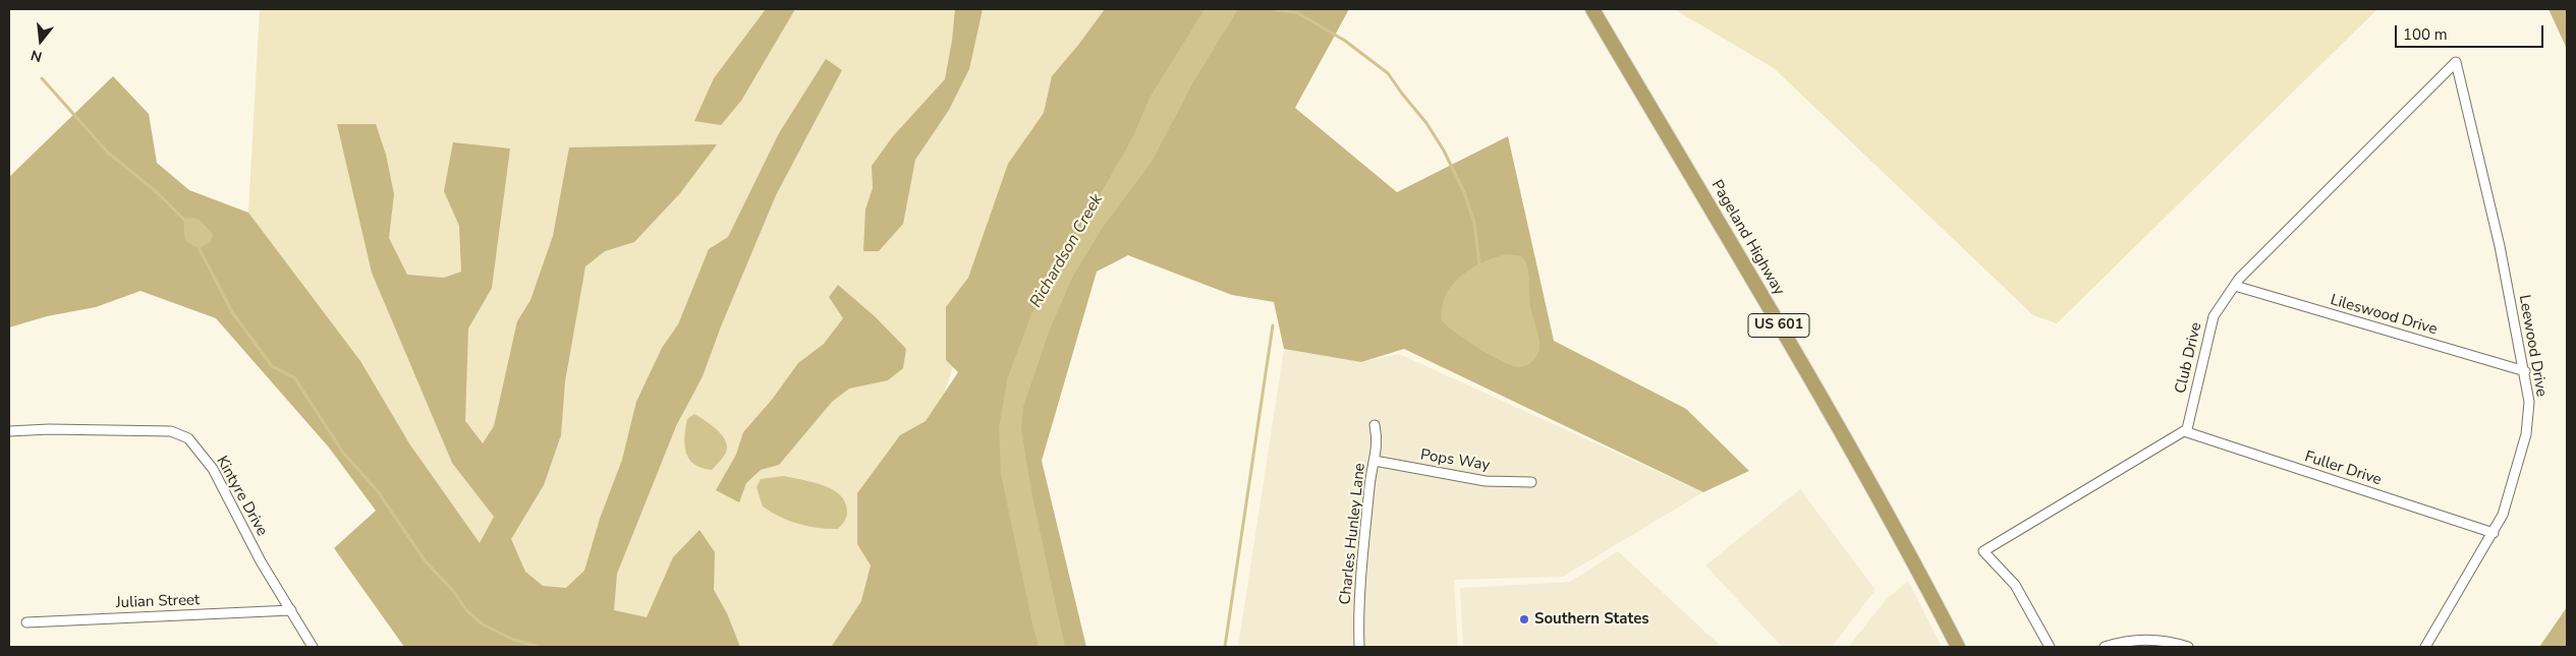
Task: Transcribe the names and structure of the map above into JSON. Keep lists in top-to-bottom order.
{
  "streets": {
    "highway": ["Pageland Highway", "US 601"],
    "street": [
      "Lileswood Drive",
      "Leewood Drive",
      "Club Drive",
      "Pops Way",
      "Fuller Drive",
      "Kintyre Drive",
      "Charles Hunley Lane",
      "Julian Street"
    ]
  },
  "crossings": [
    ["Lileswood Drive", "Leewood Drive"],
    ["Lileswood Drive", "Club Drive"],
    ["Leewood Drive", "Club Drive"],
    ["Leewood Drive", "Fuller Drive"],
    ["Club Drive", "Fuller Drive"],
    ["Pops Way", "Charles Hunley Lane"],
    ["Kintyre Drive", "Julian Street"]
  ],
  "water": ["Richardson Creek"],
  "places": ["Southern States"],
  "scale_bar": "100 m",
  "north": "bottom"
}
